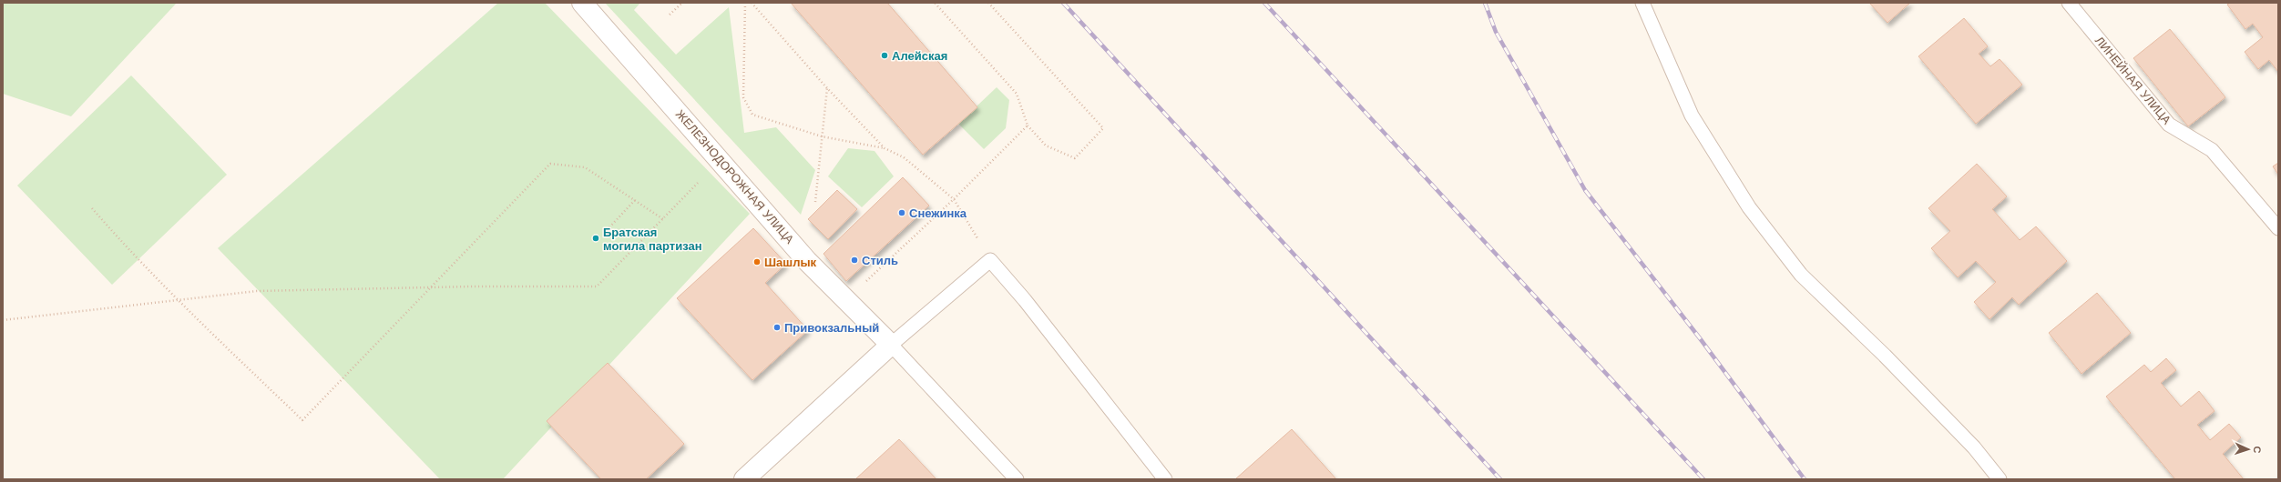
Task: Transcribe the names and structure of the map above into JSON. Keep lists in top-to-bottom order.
{
  "streets": {
    "street": ["ЖЕЛЕЗНОДОРОЖНАЯ УЛИЦА"],
    "lane": ["ЛИНЕЙНАЯ УЛИЦА"]
  },
  "places": [
    "Алейская",
    "Снежинка",
    "Братская могила партизан",
    "Стиль",
    "Шашлык",
    "Привокзальный"
  ],
  "north": "right"
}
